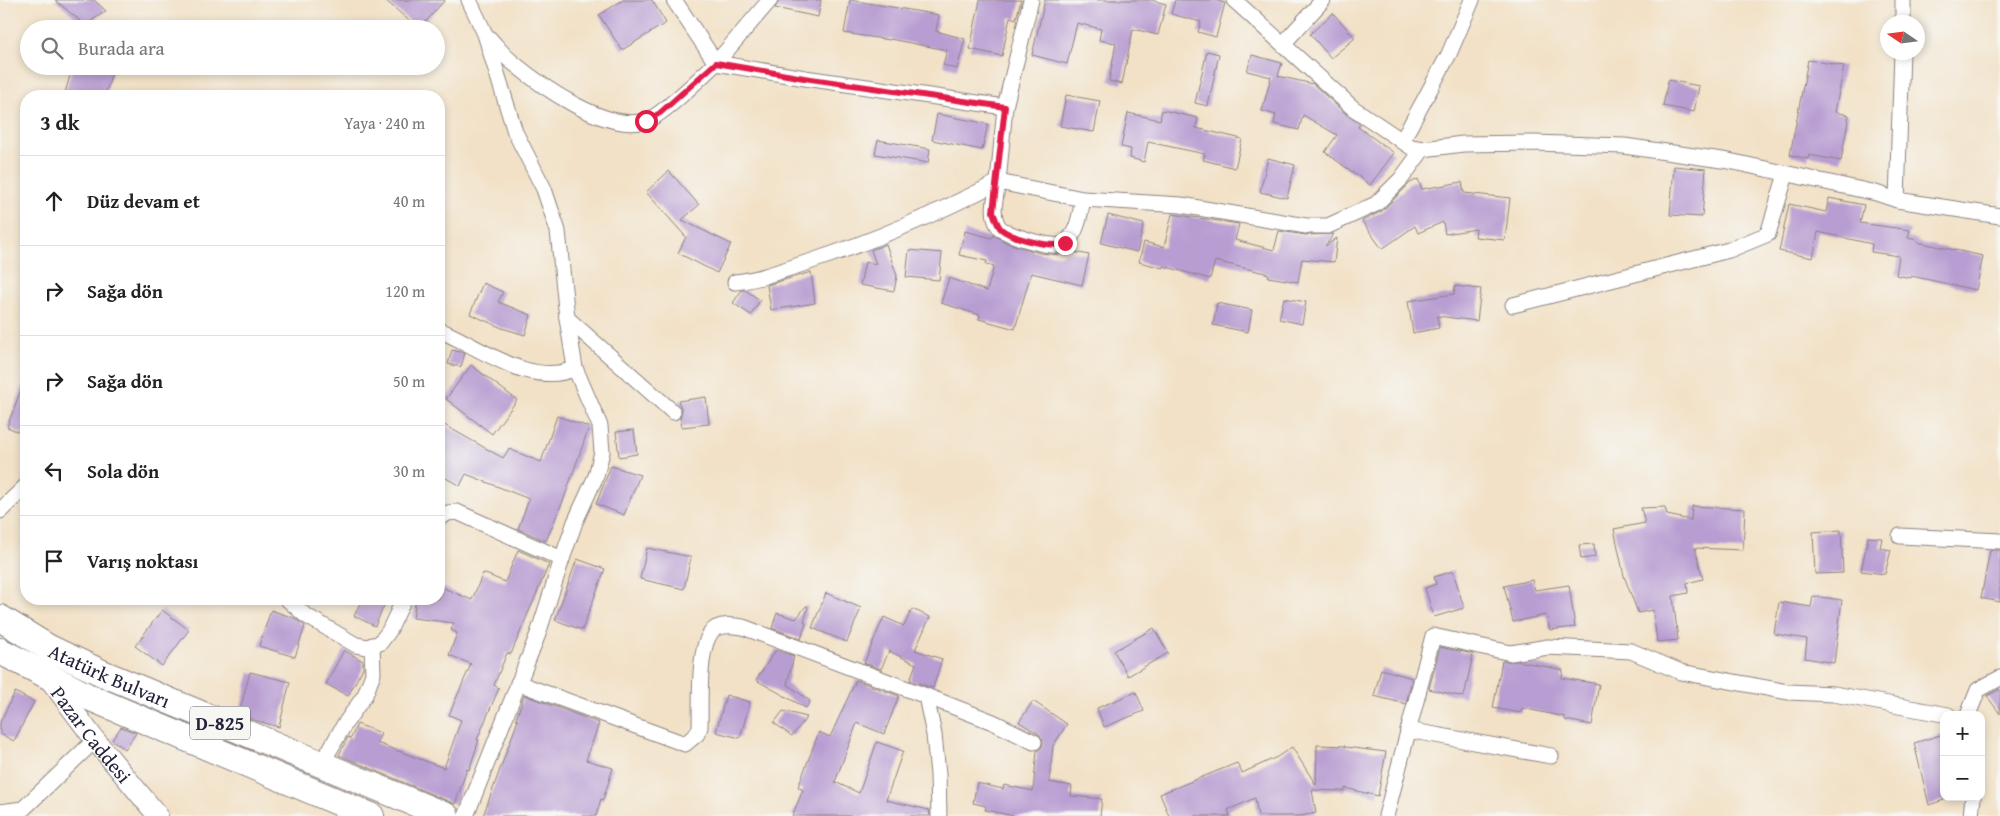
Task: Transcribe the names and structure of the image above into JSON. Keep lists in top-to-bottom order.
{
  "streets": {
    "highway": ["Atatürk Bulvarı", "D-825"],
    "street": ["Pazar Caddesi"]
  },
  "crossings": [
    ["Atatürk Bulvarı", "Pazar Caddesi"]
  ],
  "north": "left",
  "page": {
    "search": "Burada ara",
    "heading": ["3 dk", "Yaya · 240 m"],
    "list": [
      ["Düz devam et", "40 m"],
      ["Sağa dön", "120 m"],
      ["Sağa dön", "50 m"],
      ["Sola dön", "30 m"],
      "Varış noktası"
    ],
    "map_buttons": ["+", "−"]
  }
}
